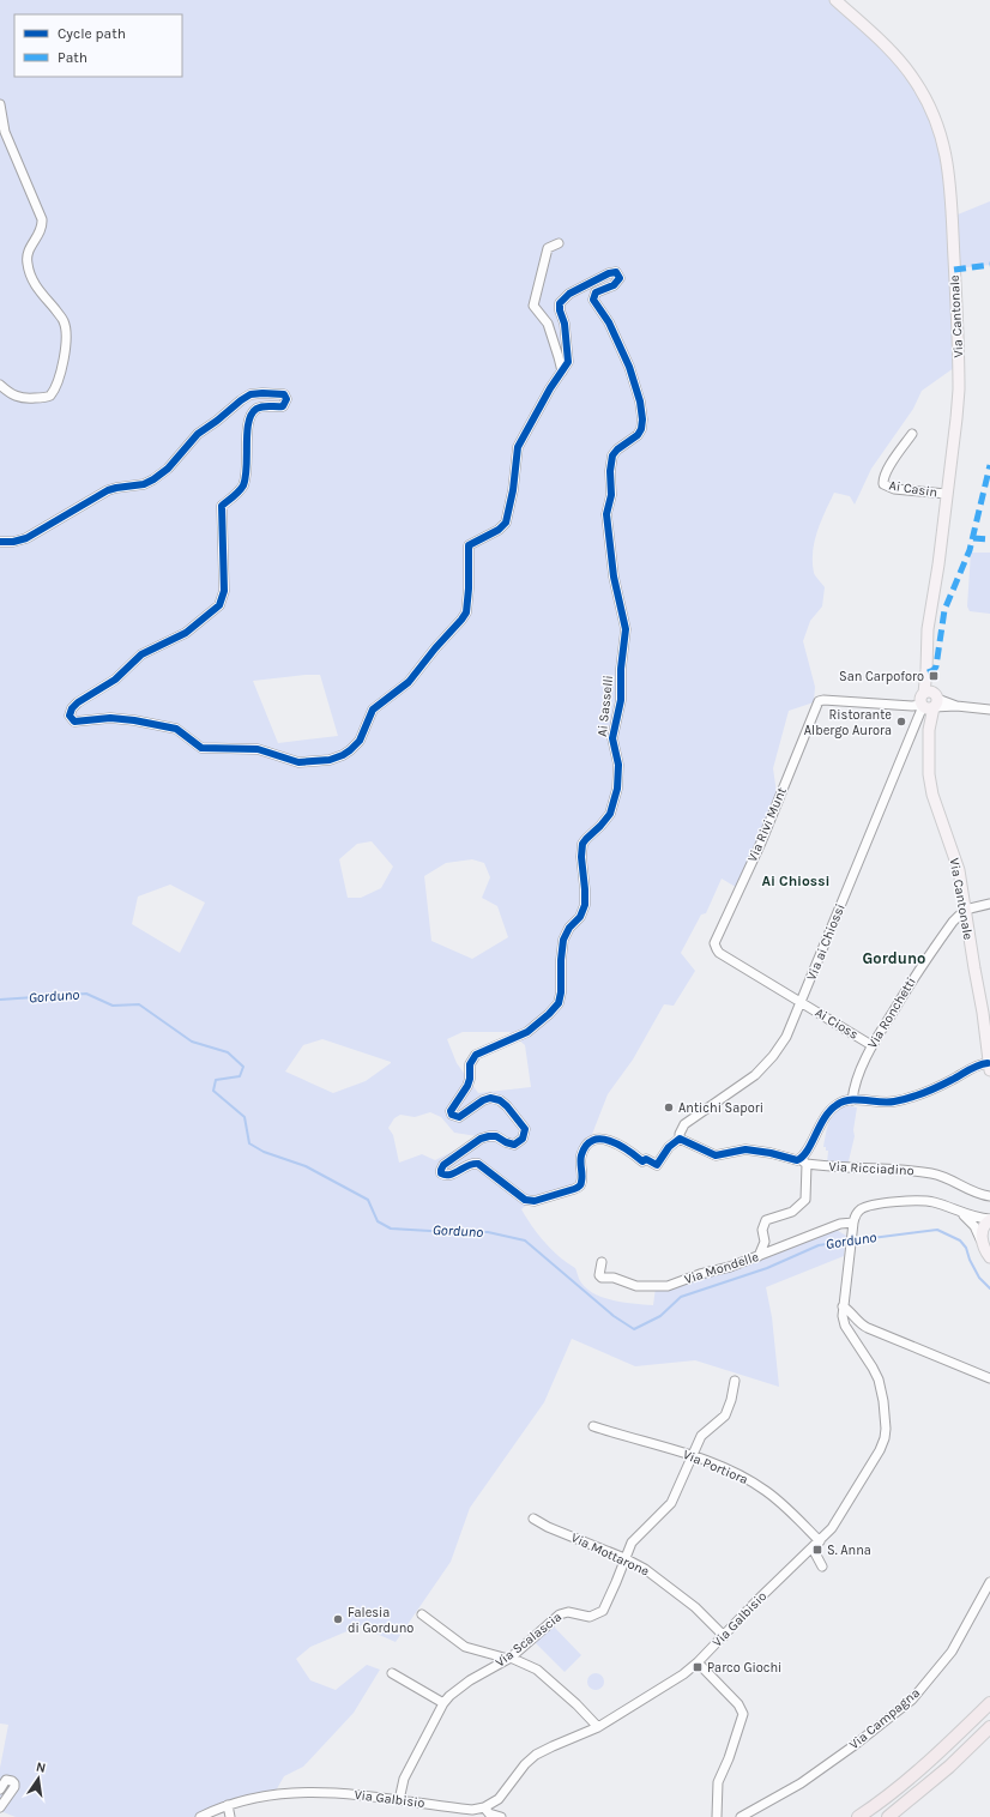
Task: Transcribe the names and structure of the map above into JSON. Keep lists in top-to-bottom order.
{
  "streets": {
    "main road": ["Via Cantonale"],
    "street": [
      "Ai Casin",
      "Ai Sasselli",
      "Via Rivi Munt",
      "Via ai Chiossi",
      "Via Ronchetti",
      "Ai Cioss",
      "Via Ricciadino",
      "Via Mondelle",
      "Via Portiora",
      "Via Mottarone",
      "Via Galbisio",
      "Via Scalascia",
      "Via Campagna"
    ]
  },
  "crossings": [
    ["Via Cantonale", "Ai Casin"],
    ["Via Cantonale", "Via Rivi Munt"],
    ["Via Cantonale", "Via ai Chiossi"],
    ["Via Cantonale", "Via Ronchetti"],
    ["Ai Sasselli", "Via ai Chiossi"],
    ["Via Rivi Munt", "Via ai Chiossi"],
    ["Via Rivi Munt", "Ai Cioss"],
    ["Via ai Chiossi", "Ai Cioss"],
    ["Via ai Chiossi", "Via Ricciadino"],
    ["Via Ronchetti", "Ai Cioss"],
    ["Via Mondelle", "Via Galbisio"],
    ["Via Portiora", "Via Galbisio"],
    ["Via Portiora", "Via Scalascia"],
    ["Via Mottarone", "Via Galbisio"],
    ["Via Mottarone", "Via Scalascia"],
    ["Via Galbisio", "Via Scalascia"]
  ],
  "districts": ["Ai Chiossi", "Gorduno"],
  "water": ["Gorduno"],
  "places": {
    "transit": ["San Carpoforo", "S. Anna", "Parco Giochi"],
    "other": ["Ristorante Albergo Aurora", "Antichi Sapori", "Falesia di Gorduno"]
  },
  "legend": ["Cycle path", "Path"],
  "north": "top"
}
